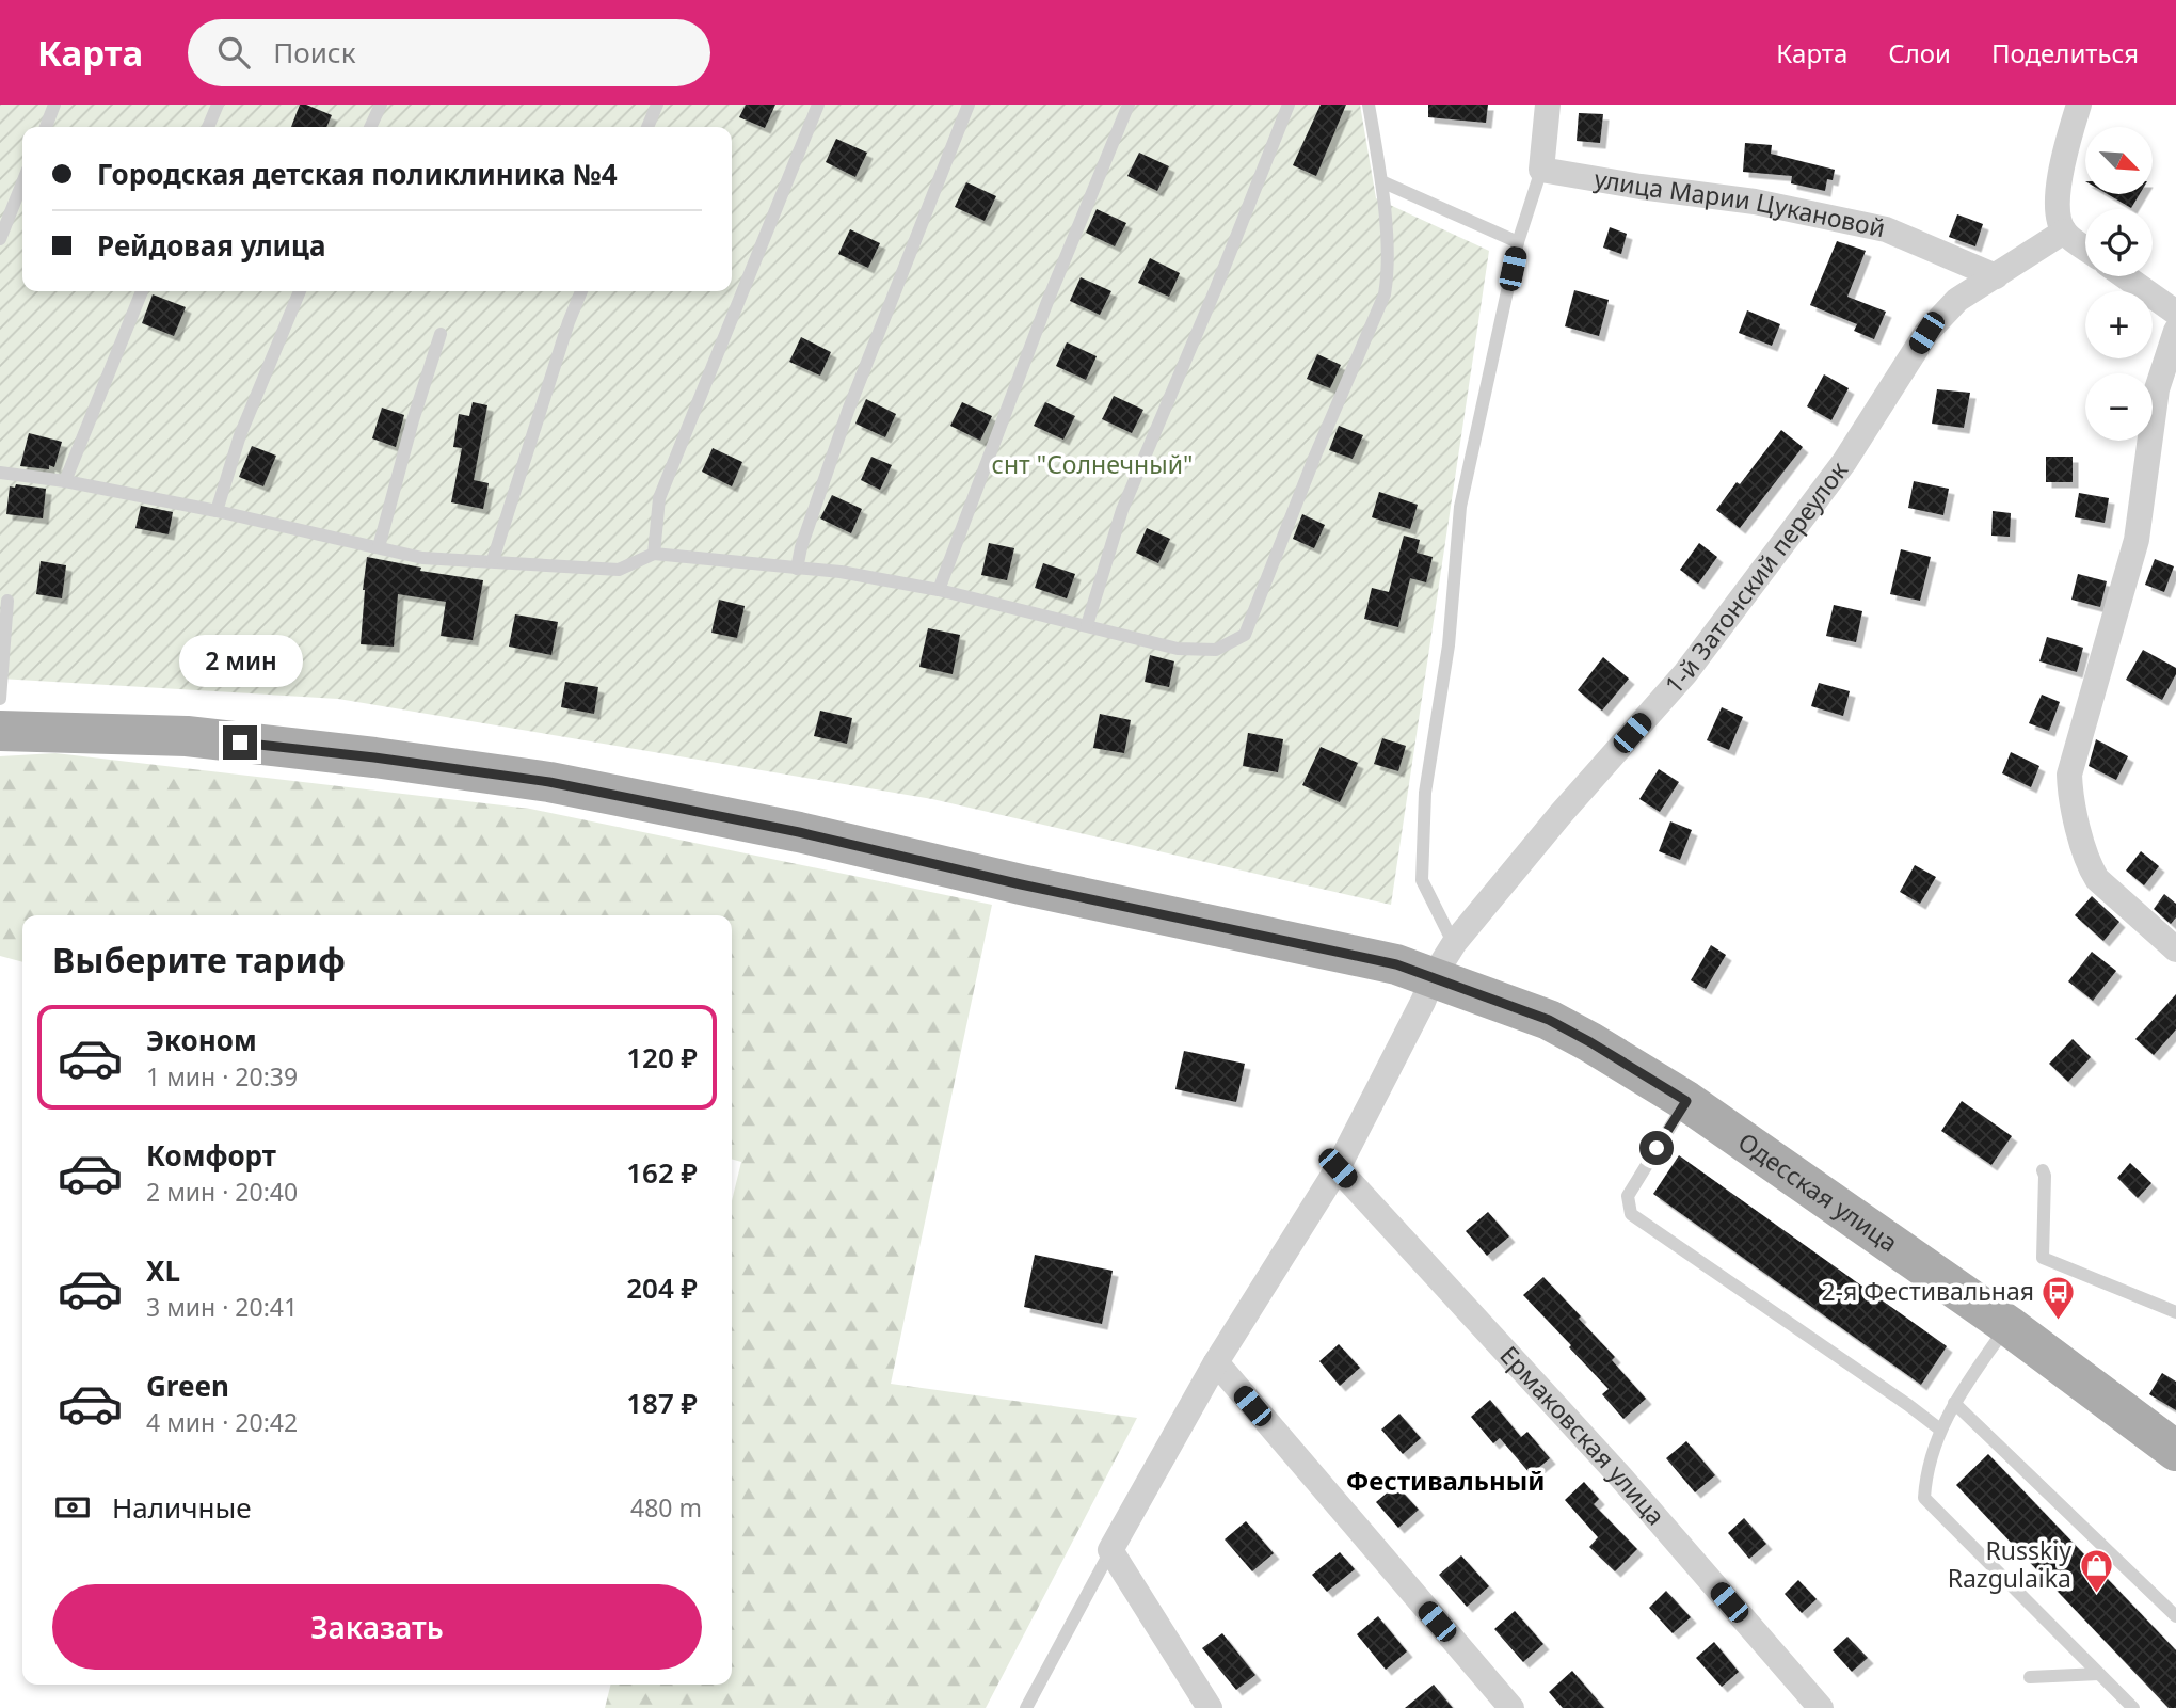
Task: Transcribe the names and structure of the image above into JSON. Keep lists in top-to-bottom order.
{
  "streets": {
    "main road": ["Одесская улица"],
    "street": ["улица Марии Цукановой", "1-й Затонский переулок", "Ермаковская улица"]
  },
  "crossings": [
    ["улица Марии Цукановой", "1-й Затонский переулок"]
  ],
  "districts": ["Фестивальный"],
  "parks": ["снт \"Солнечный\""],
  "places": {
    "bus stop": ["2-я Фестивальная"],
    "shop": ["Russkiy Razgulaika"]
  },
  "north": "bottom right",
  "page": {
    "header": "Карта",
    "search": "Поиск",
    "nav": ["Карта", "Слои", "Поделиться"],
    "map_buttons": ["+", "−"],
    "banner": ["Городская детская поликлиника №4", "Рейдовая улица"],
    "bubble": "2 мин",
    "heading": "Выберите тариф",
    "list": [
      {
        "name": "Эконом",
        "note": "1 мин · 20:39",
        "value": "120 ₽"
      },
      {
        "name": "Комфорт",
        "note": "2 мин · 20:40",
        "value": "162 ₽"
      },
      {
        "name": "XL",
        "note": "3 мин · 20:41",
        "value": "204 ₽"
      },
      {
        "name": "Green",
        "note": "4 мин · 20:42",
        "value": "187 ₽"
      }
    ],
    "pay": ["Наличные", "480 m"],
    "buttons": "Заказать"
  }
}
